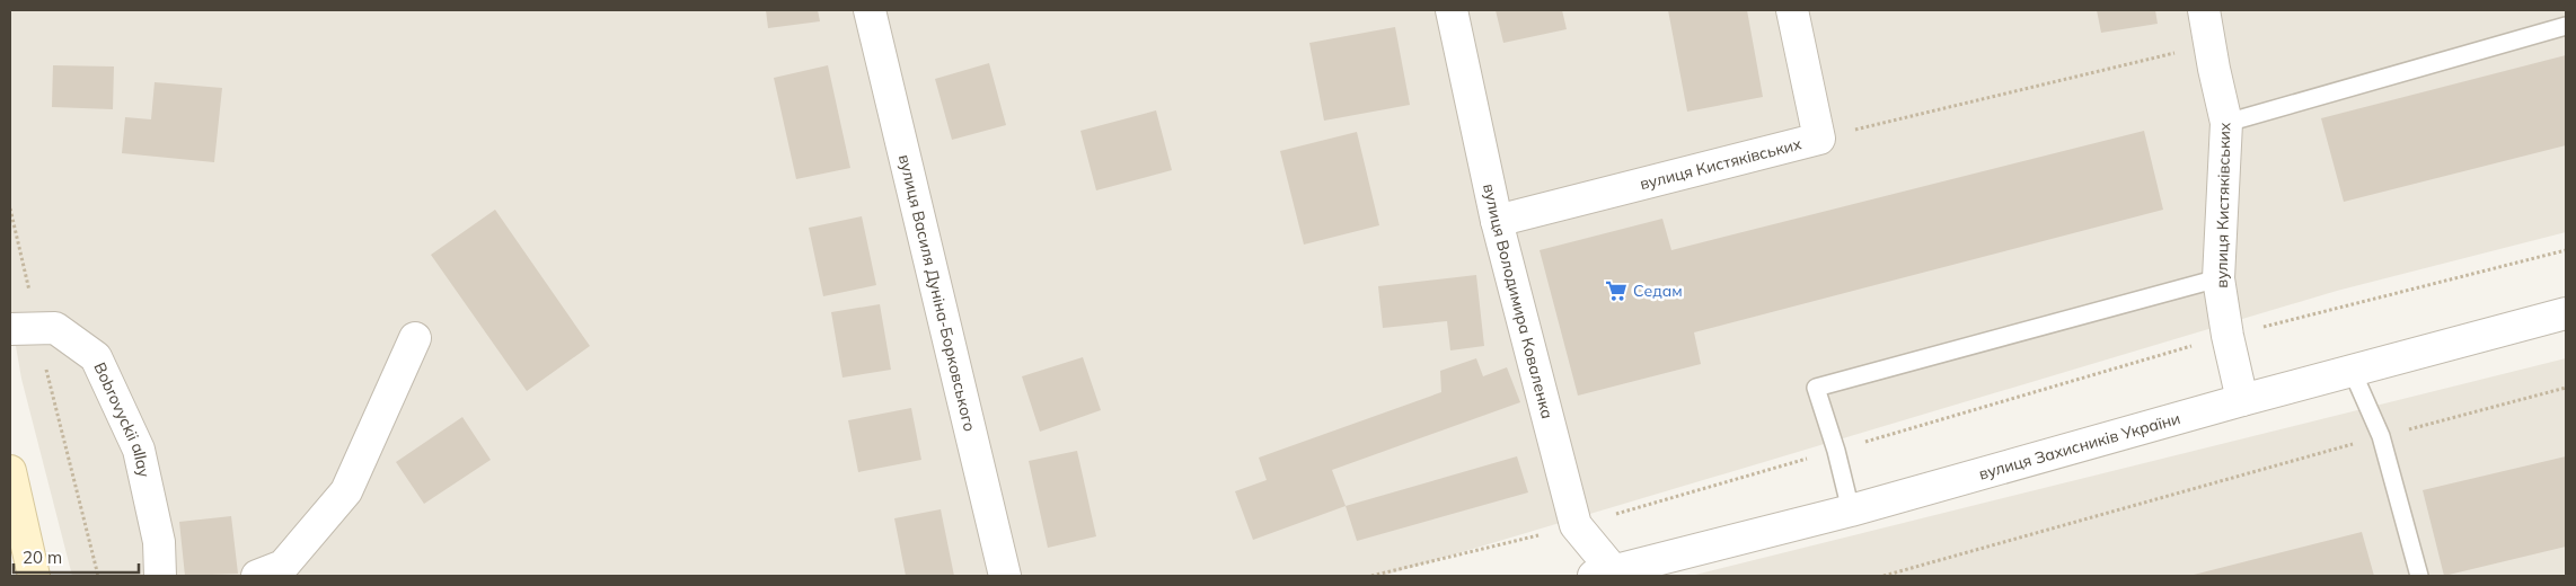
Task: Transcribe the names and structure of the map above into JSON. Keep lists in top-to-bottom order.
{
  "streets": {
    "street": [
      "вулиця Кистяківських",
      "вулиця Василя Дуніна-Борковського",
      "вулиця Володимира Коваленка",
      "Bobrovyckii allay",
      "вулиця Захисників України"
    ]
  },
  "crossings": [
    ["вулиця Кистяківських", "вулиця Володимира Коваленка"],
    ["вулиця Кистяківських", "вулиця Захисників України"],
    ["вулиця Володимира Коваленка", "вулиця Захисників України"]
  ],
  "places": {
    "supermarket": ["Седам"]
  },
  "scale_bar": "20 m"
}
